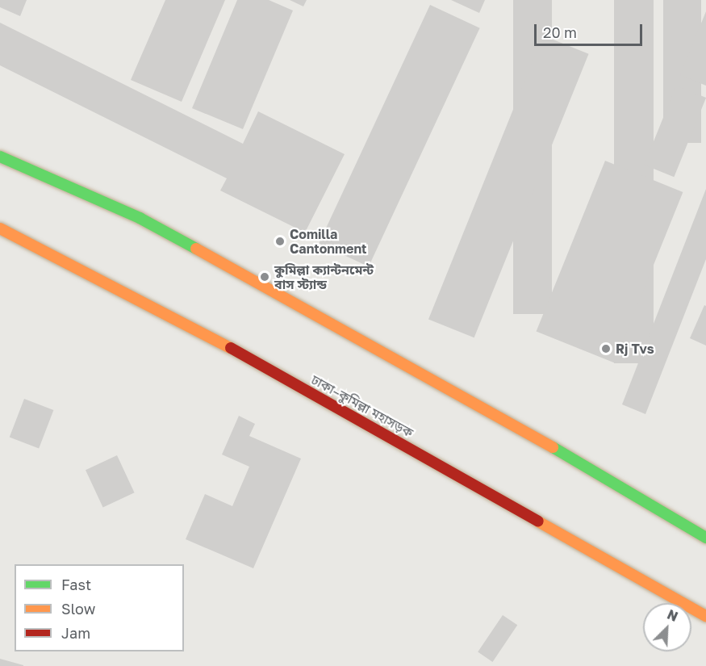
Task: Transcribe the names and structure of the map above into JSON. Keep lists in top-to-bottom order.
{
  "streets": {
    "highway": ["ঢাকা–কুমিল্লা মহাসড়ক"]
  },
  "places": ["Comilla Cantonment", "কুমিল্লা ক্যান্টনমেন্ট বাস স্ট্যান্ড", "Rj Tvs"],
  "legend": ["Fast", "Slow", "Jam"],
  "scale_bar": "20 m",
  "north": "top right"
}
